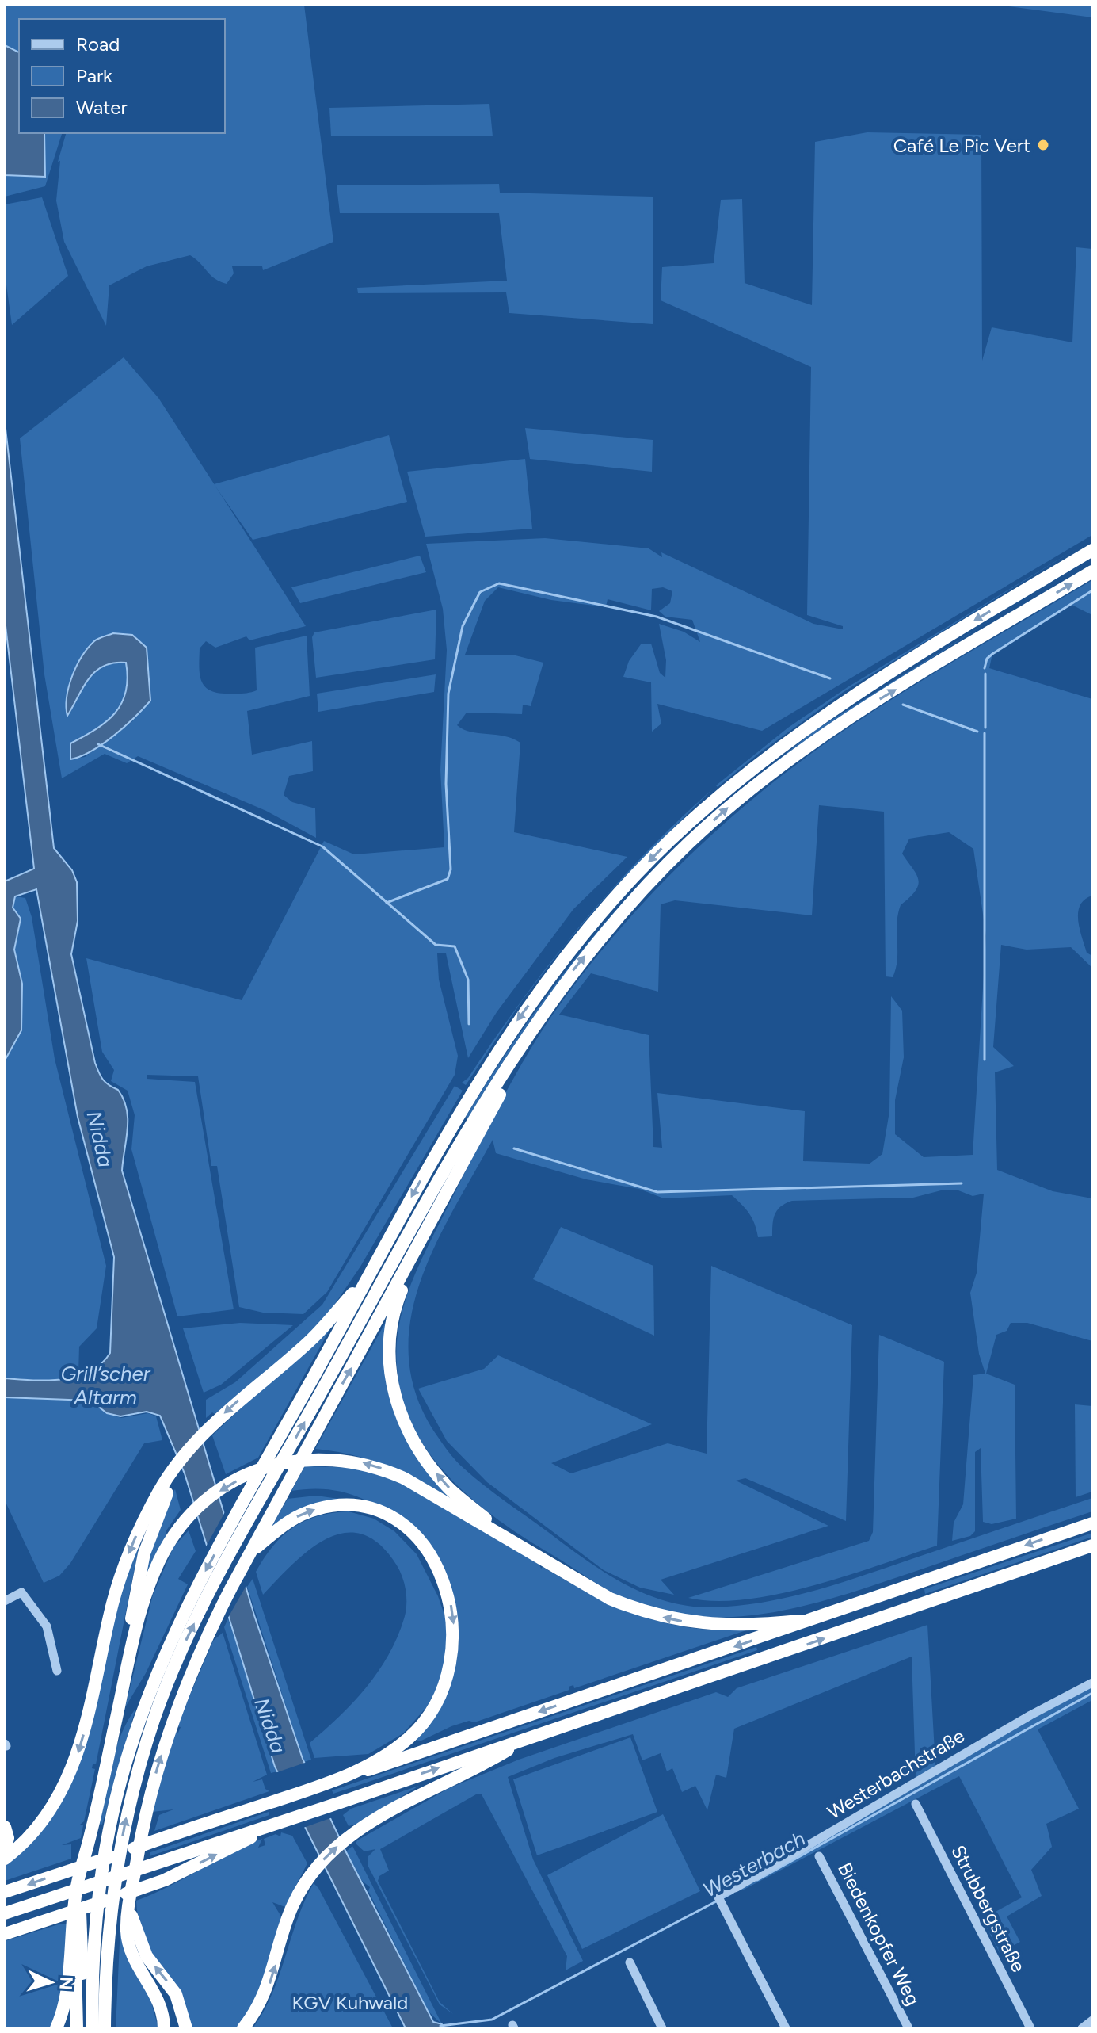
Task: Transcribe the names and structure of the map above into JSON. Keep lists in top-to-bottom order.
{
  "streets": {
    "street": ["Westerbachstraße", "Strubbergstraße", "Biedenkopfer Weg"]
  },
  "water": ["Nidda", "Grill’scher Altarm", "Westerbach"],
  "parks": ["KGV Kuhwald"],
  "places": ["Café Le Pic Vert"],
  "legend": ["Road", "Park", "Water"],
  "north": "right"
}
